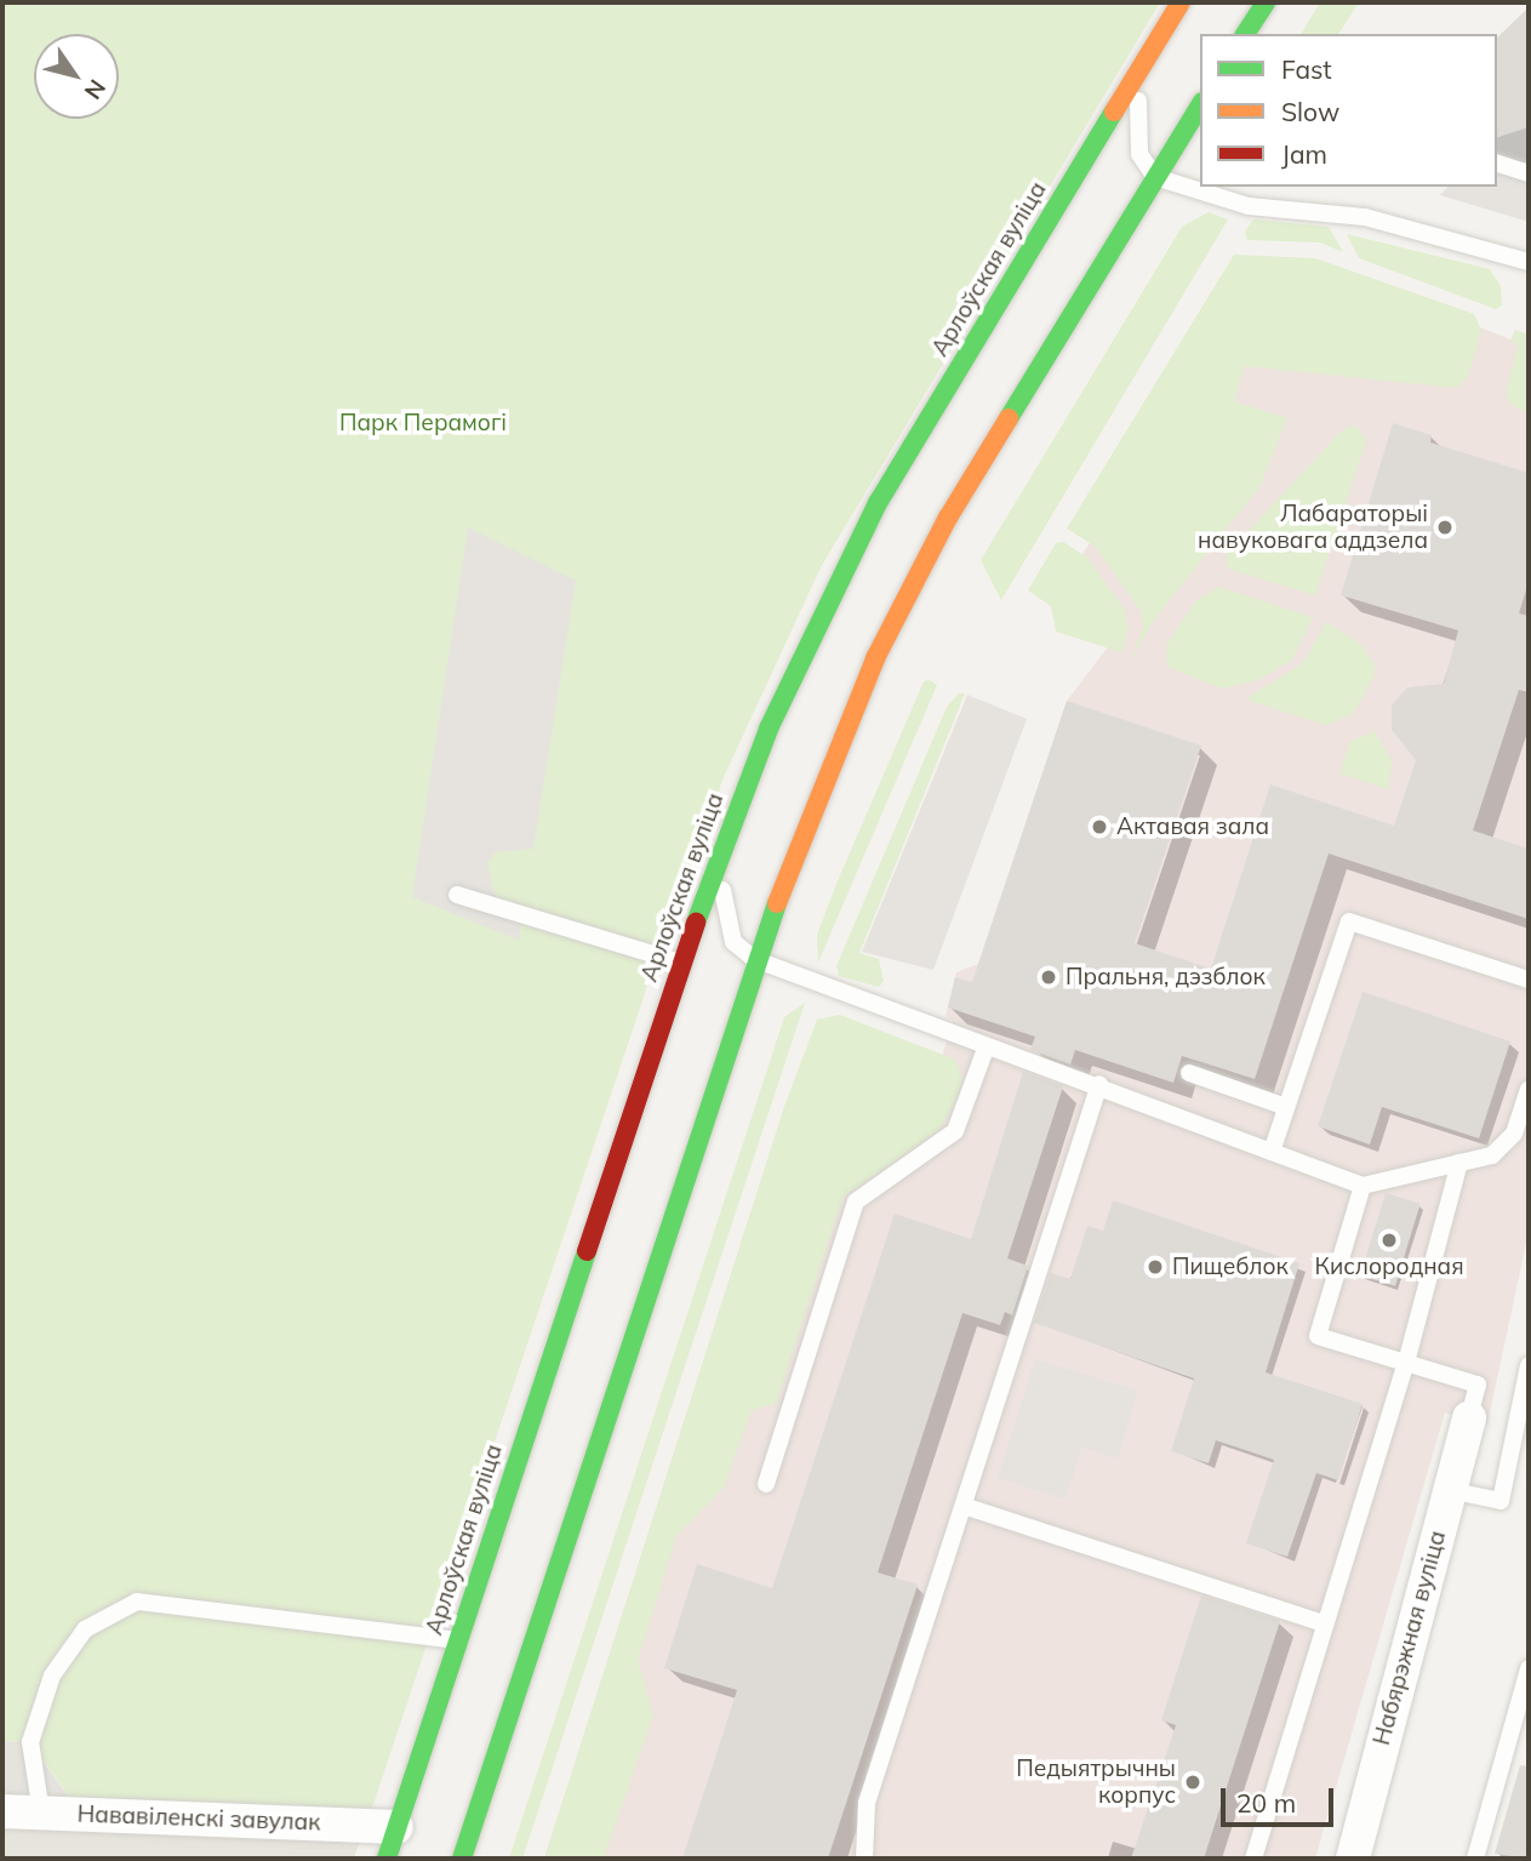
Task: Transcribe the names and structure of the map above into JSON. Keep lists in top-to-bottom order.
{
  "streets": {
    "main road": ["Арлоўская вуліца"],
    "street": ["Набярэжная вуліца", "Нававіленскі завулак"]
  },
  "crossings": [
    ["Арлоўская вуліца", "Нававіленскі завулак"]
  ],
  "parks": ["Парк Перамогі"],
  "places": [
    "Лабараторыі навуковага аддзела",
    "Актавая зала",
    "Пральня, дэзблок",
    "Кислородная",
    "Пищеблок",
    "Педыятрычны корпус"
  ],
  "legend": ["Fast", "Slow", "Jam"],
  "scale_bar": "20 m",
  "north": "bottom right"
}
